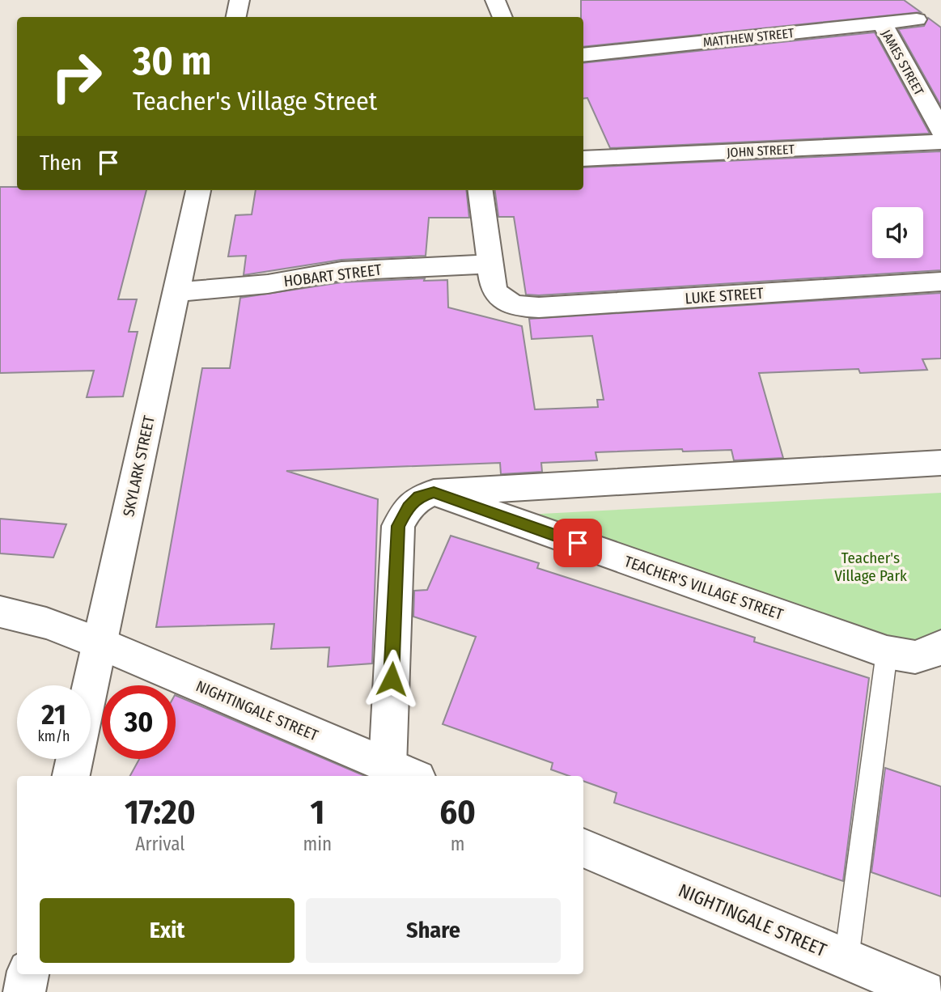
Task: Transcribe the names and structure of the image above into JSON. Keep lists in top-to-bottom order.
{
  "streets": {
    "street": [
      "MATTHEW STREET",
      "JAMES STREET",
      "JOHN STREET",
      "HOBART STREET",
      "LUKE STREET",
      "SKYLARK STREET",
      "TEACHER'S VILLAGE STREET",
      "NIGHTINGALE STREET"
    ]
  },
  "crossings": [
    ["MATTHEW STREET", "JAMES STREET"],
    ["HOBART STREET", "LUKE STREET"],
    ["HOBART STREET", "SKYLARK STREET"],
    ["SKYLARK STREET", "NIGHTINGALE STREET"]
  ],
  "parks": ["Teacher's Village Park"],
  "page": {
    "turn": ["30 m", "Teacher's Village Street"],
    "then": "Then",
    "speed": "21 km/h",
    "limit": "30",
    "eta": [
      "17:20",
      "Arrival",
      "1",
      "min",
      "60",
      "m"
    ],
    "buttons": ["Exit", "Share"]
  }
}
